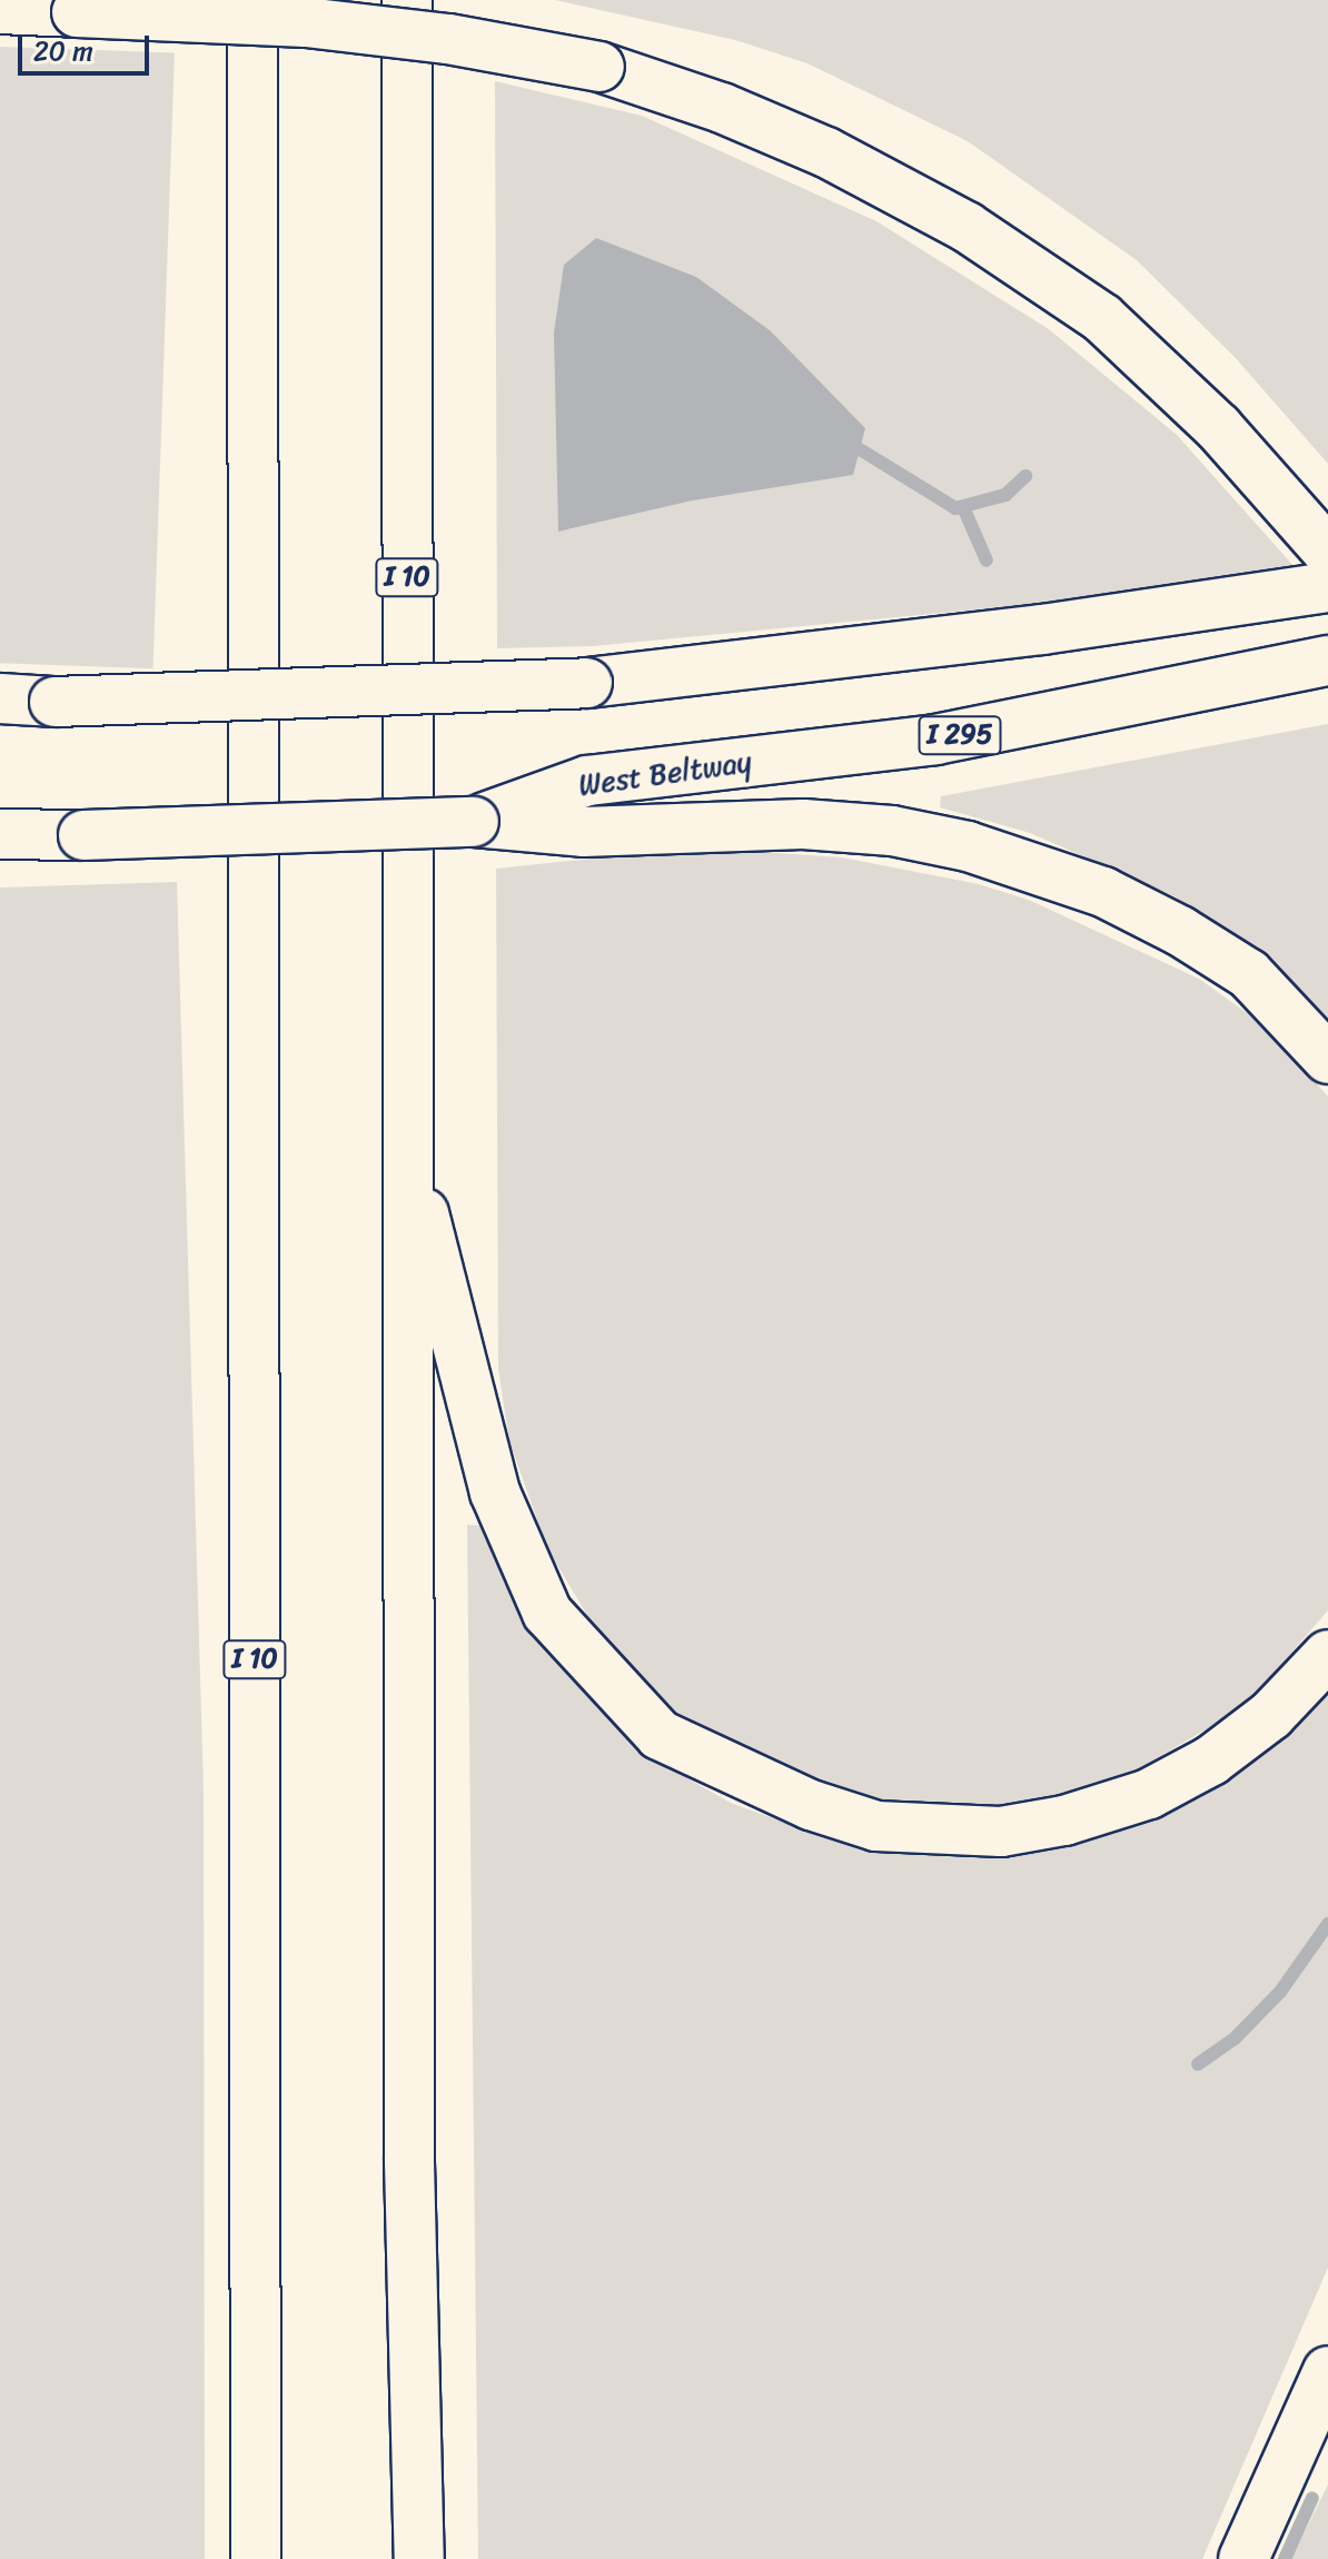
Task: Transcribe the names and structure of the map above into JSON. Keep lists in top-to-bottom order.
{
  "streets": {
    "highway": ["I 10", "I 295", "West Beltway"]
  },
  "scale_bar": "20 m"
}
